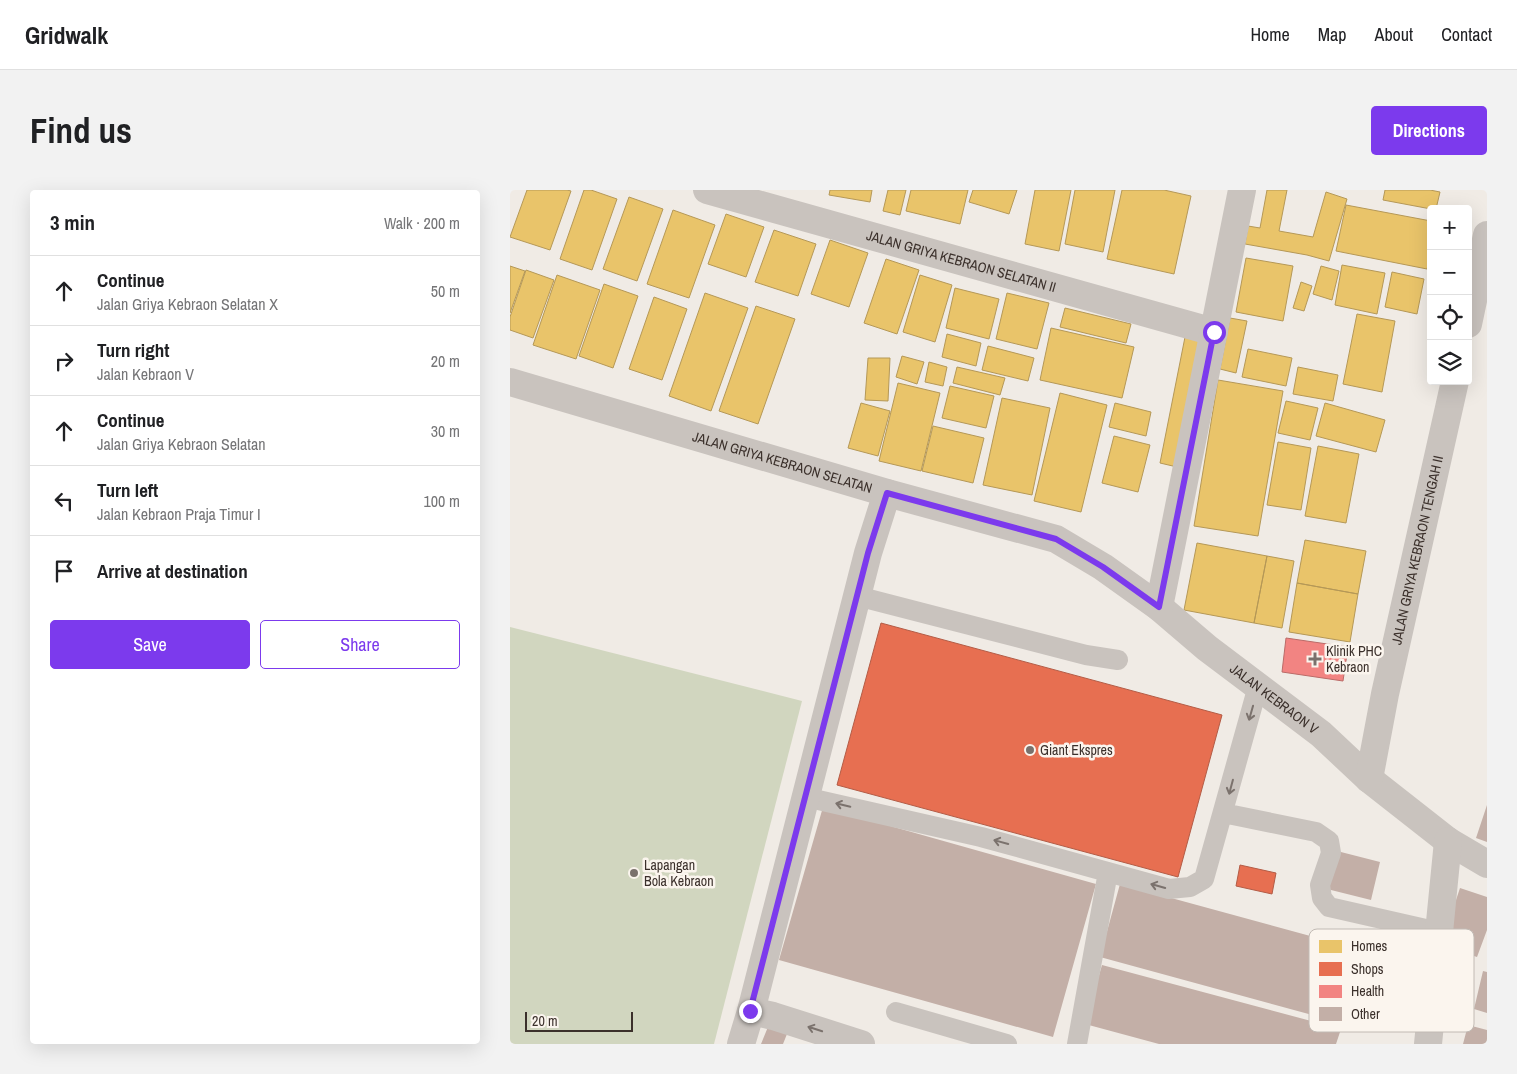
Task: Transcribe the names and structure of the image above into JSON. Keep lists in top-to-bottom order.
{
  "streets": {
    "street": [
      "JALAN GRIYA KEBRAON SELATAN II",
      "JALAN GRIYA KEBRAON SELATAN",
      "JALAN GRIYA KEBRAON TENGAH II",
      "JALAN KEBRAON V"
    ]
  },
  "crossings": [
    ["JALAN GRIYA KEBRAON SELATAN", "JALAN KEBRAON V"],
    ["JALAN GRIYA KEBRAON TENGAH II", "JALAN KEBRAON V"]
  ],
  "places": {
    "health": ["Klinik PHC Kebraon"],
    "other": ["Giant Ekspres", "Lapangan Bola Kebraon"]
  },
  "legend": [
    "Homes",
    "Shops",
    "Health",
    "Other"
  ],
  "scale_bar": "20 m",
  "page": {
    "header": "Gridwalk",
    "nav": [
      "Home",
      "Map",
      "About",
      "Contact"
    ],
    "buttons": [
      "Directions",
      ["Save", "Share"]
    ],
    "title": "Find us",
    "heading": ["3 min", "Walk · 200 m"],
    "map_buttons": ["+", "−"],
    "list": [
      ["Continue", "Jalan Griya Kebraon Selatan X", "50 m"],
      ["Turn right", "Jalan Kebraon V", "20 m"],
      ["Continue", "Jalan Griya Kebraon Selatan", "30 m"],
      ["Turn left", "Jalan Kebraon Praja Timur I", "100 m"],
      "Arrive at destination"
    ],
    "scale": "20 m"
  }
}
